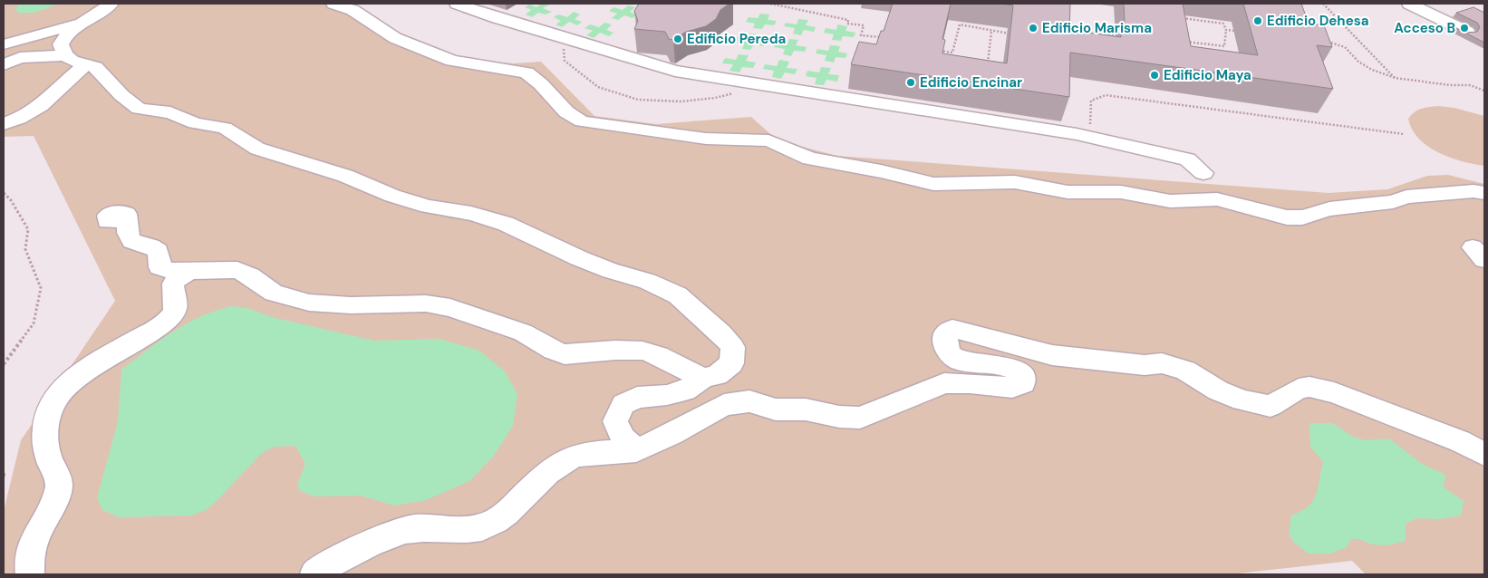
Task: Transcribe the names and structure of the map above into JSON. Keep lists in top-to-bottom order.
{
  "places": [
    "Edificio Dehesa",
    "Edificio Marisma",
    "Acceso B",
    "Edificio Pereda",
    "Edificio Maya",
    "Edificio Encinar"
  ]
}
